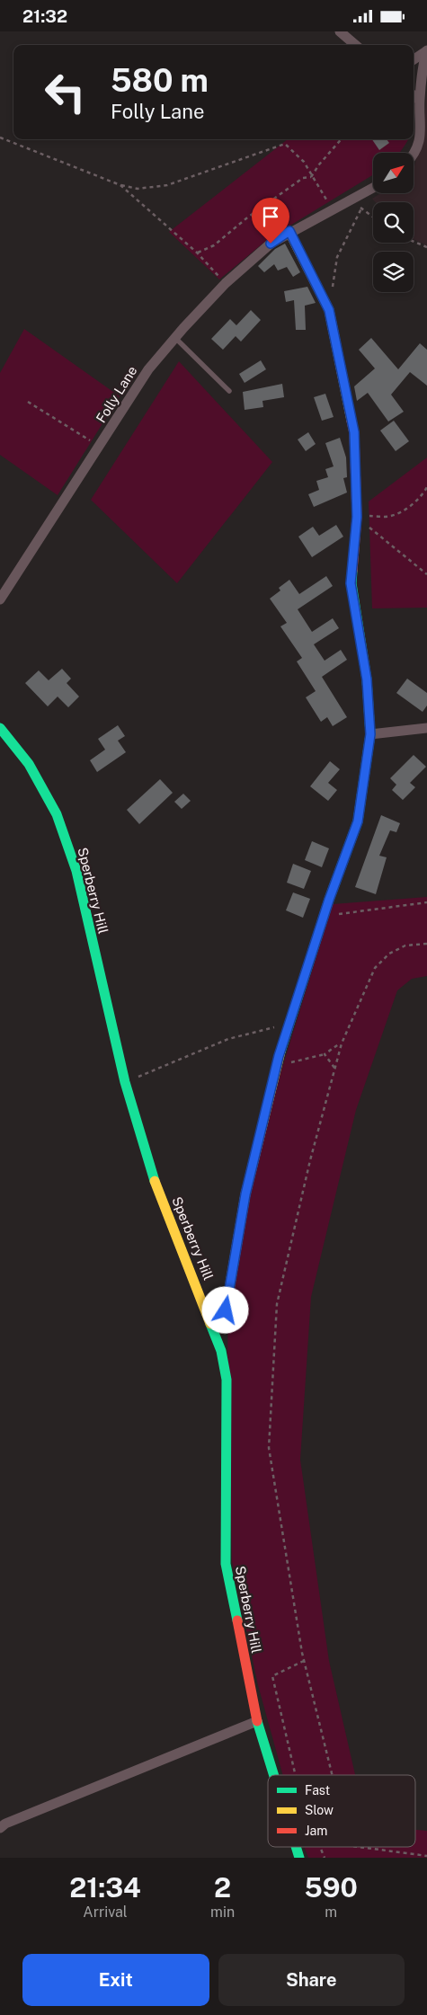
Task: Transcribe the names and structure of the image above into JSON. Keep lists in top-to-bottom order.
{
  "streets": {
    "street": ["Folly Lane", "Sperberry Hill"]
  },
  "legend": ["Fast", "Slow", "Jam"],
  "north": "top right",
  "page": {
    "status": "21:32",
    "turn": ["580 m", "Folly Lane"],
    "eta": [
      "21:34",
      "Arrival",
      "2",
      "min",
      "590",
      "m"
    ],
    "buttons": ["Exit", "Share"]
  }
}
